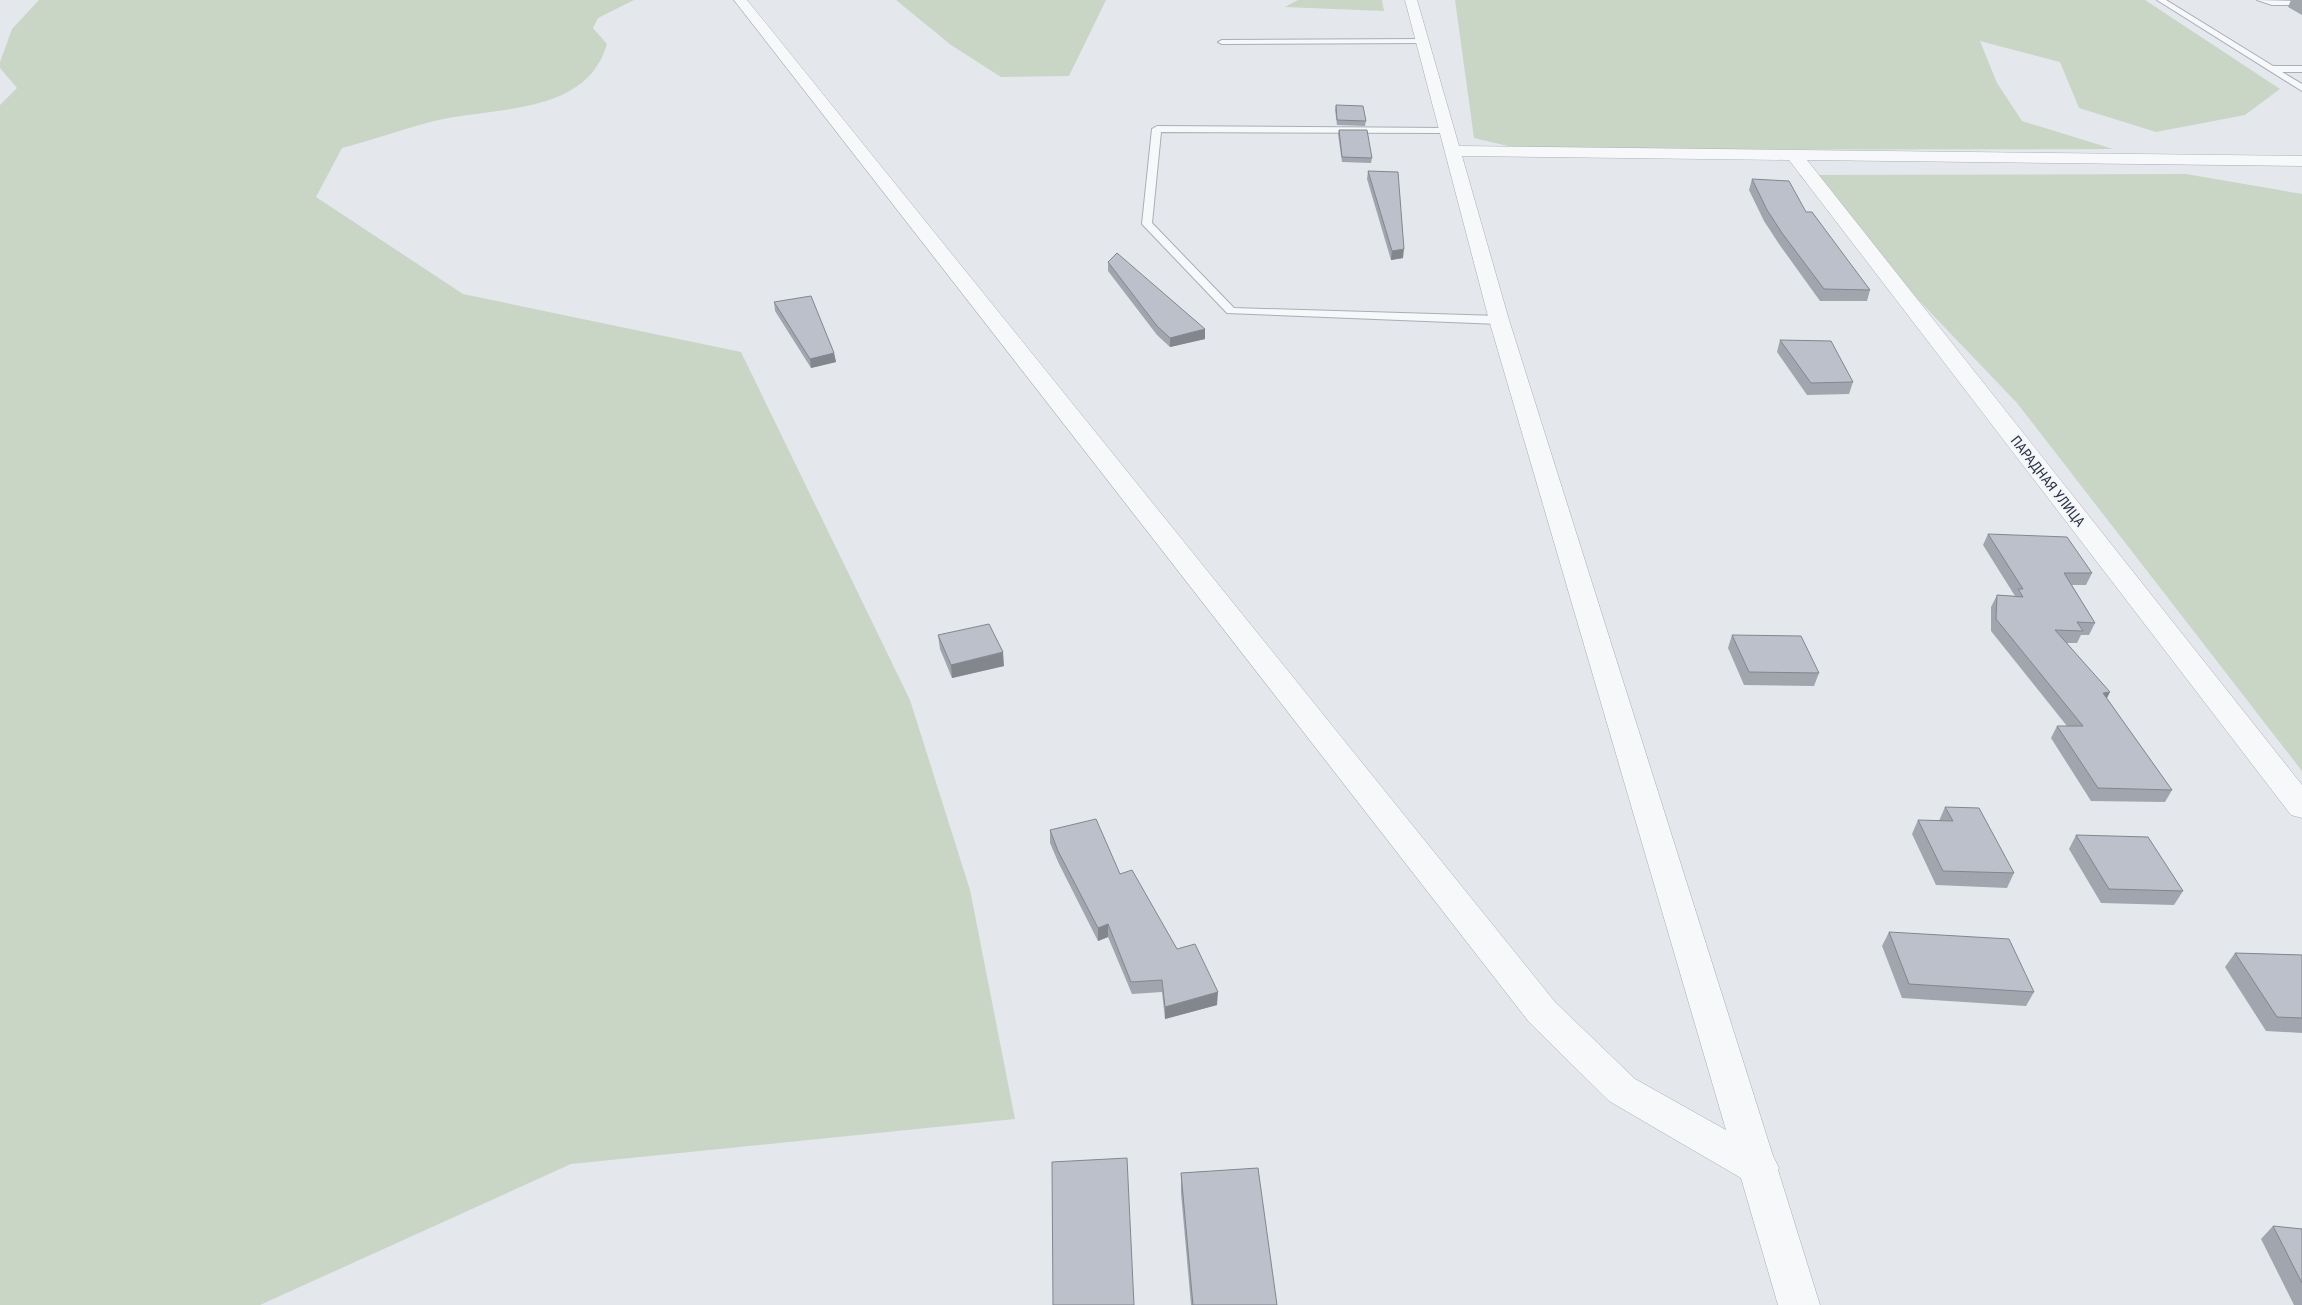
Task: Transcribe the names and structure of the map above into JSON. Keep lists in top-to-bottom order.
{
  "streets": {
    "street": ["ПАРАДНАЯ УЛИЦА"]
  }
}
